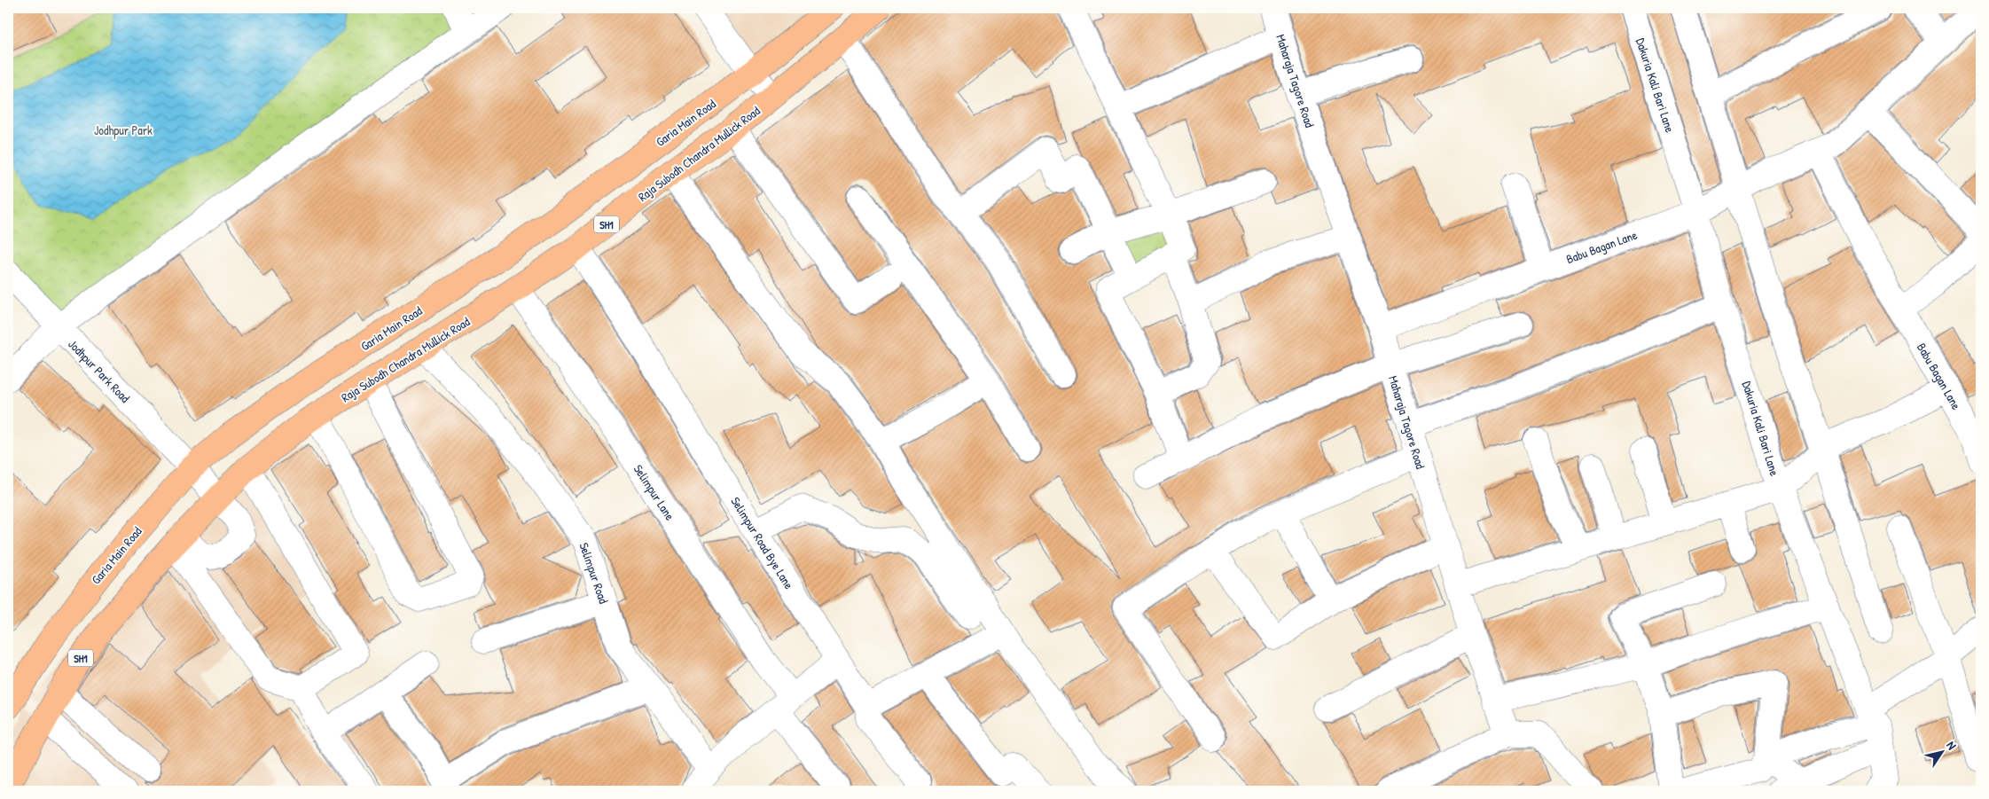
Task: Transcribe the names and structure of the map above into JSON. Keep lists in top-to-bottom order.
{
  "streets": {
    "main road": ["Garia Main Road", "Raja Subodh Chandra Mullick Road", "SH1"],
    "street": [
      "Maharaja Tagore Road",
      "Dakuria Kali Bari Lane",
      "Babu Bagan Lane",
      "Jodhpur Park Road",
      "Selimpur Lane",
      "Selimpur Road Bye Lane",
      "Selimpur Road"
    ]
  },
  "crossings": [
    ["Maharaja Tagore Road", "Babu Bagan Lane"],
    ["Dakuria Kali Bari Lane", "Babu Bagan Lane"],
    ["Garia Main Road", "Jodhpur Park Road"],
    ["Raja Subodh Chandra Mullick Road", "Jodhpur Park Road"],
    ["Raja Subodh Chandra Mullick Road", "Selimpur Lane"],
    ["Raja Subodh Chandra Mullick Road", "Selimpur Road Bye Lane"],
    ["Raja Subodh Chandra Mullick Road", "Selimpur Road"]
  ],
  "parks": ["Jodhpur Park"],
  "north": "top right"
}
